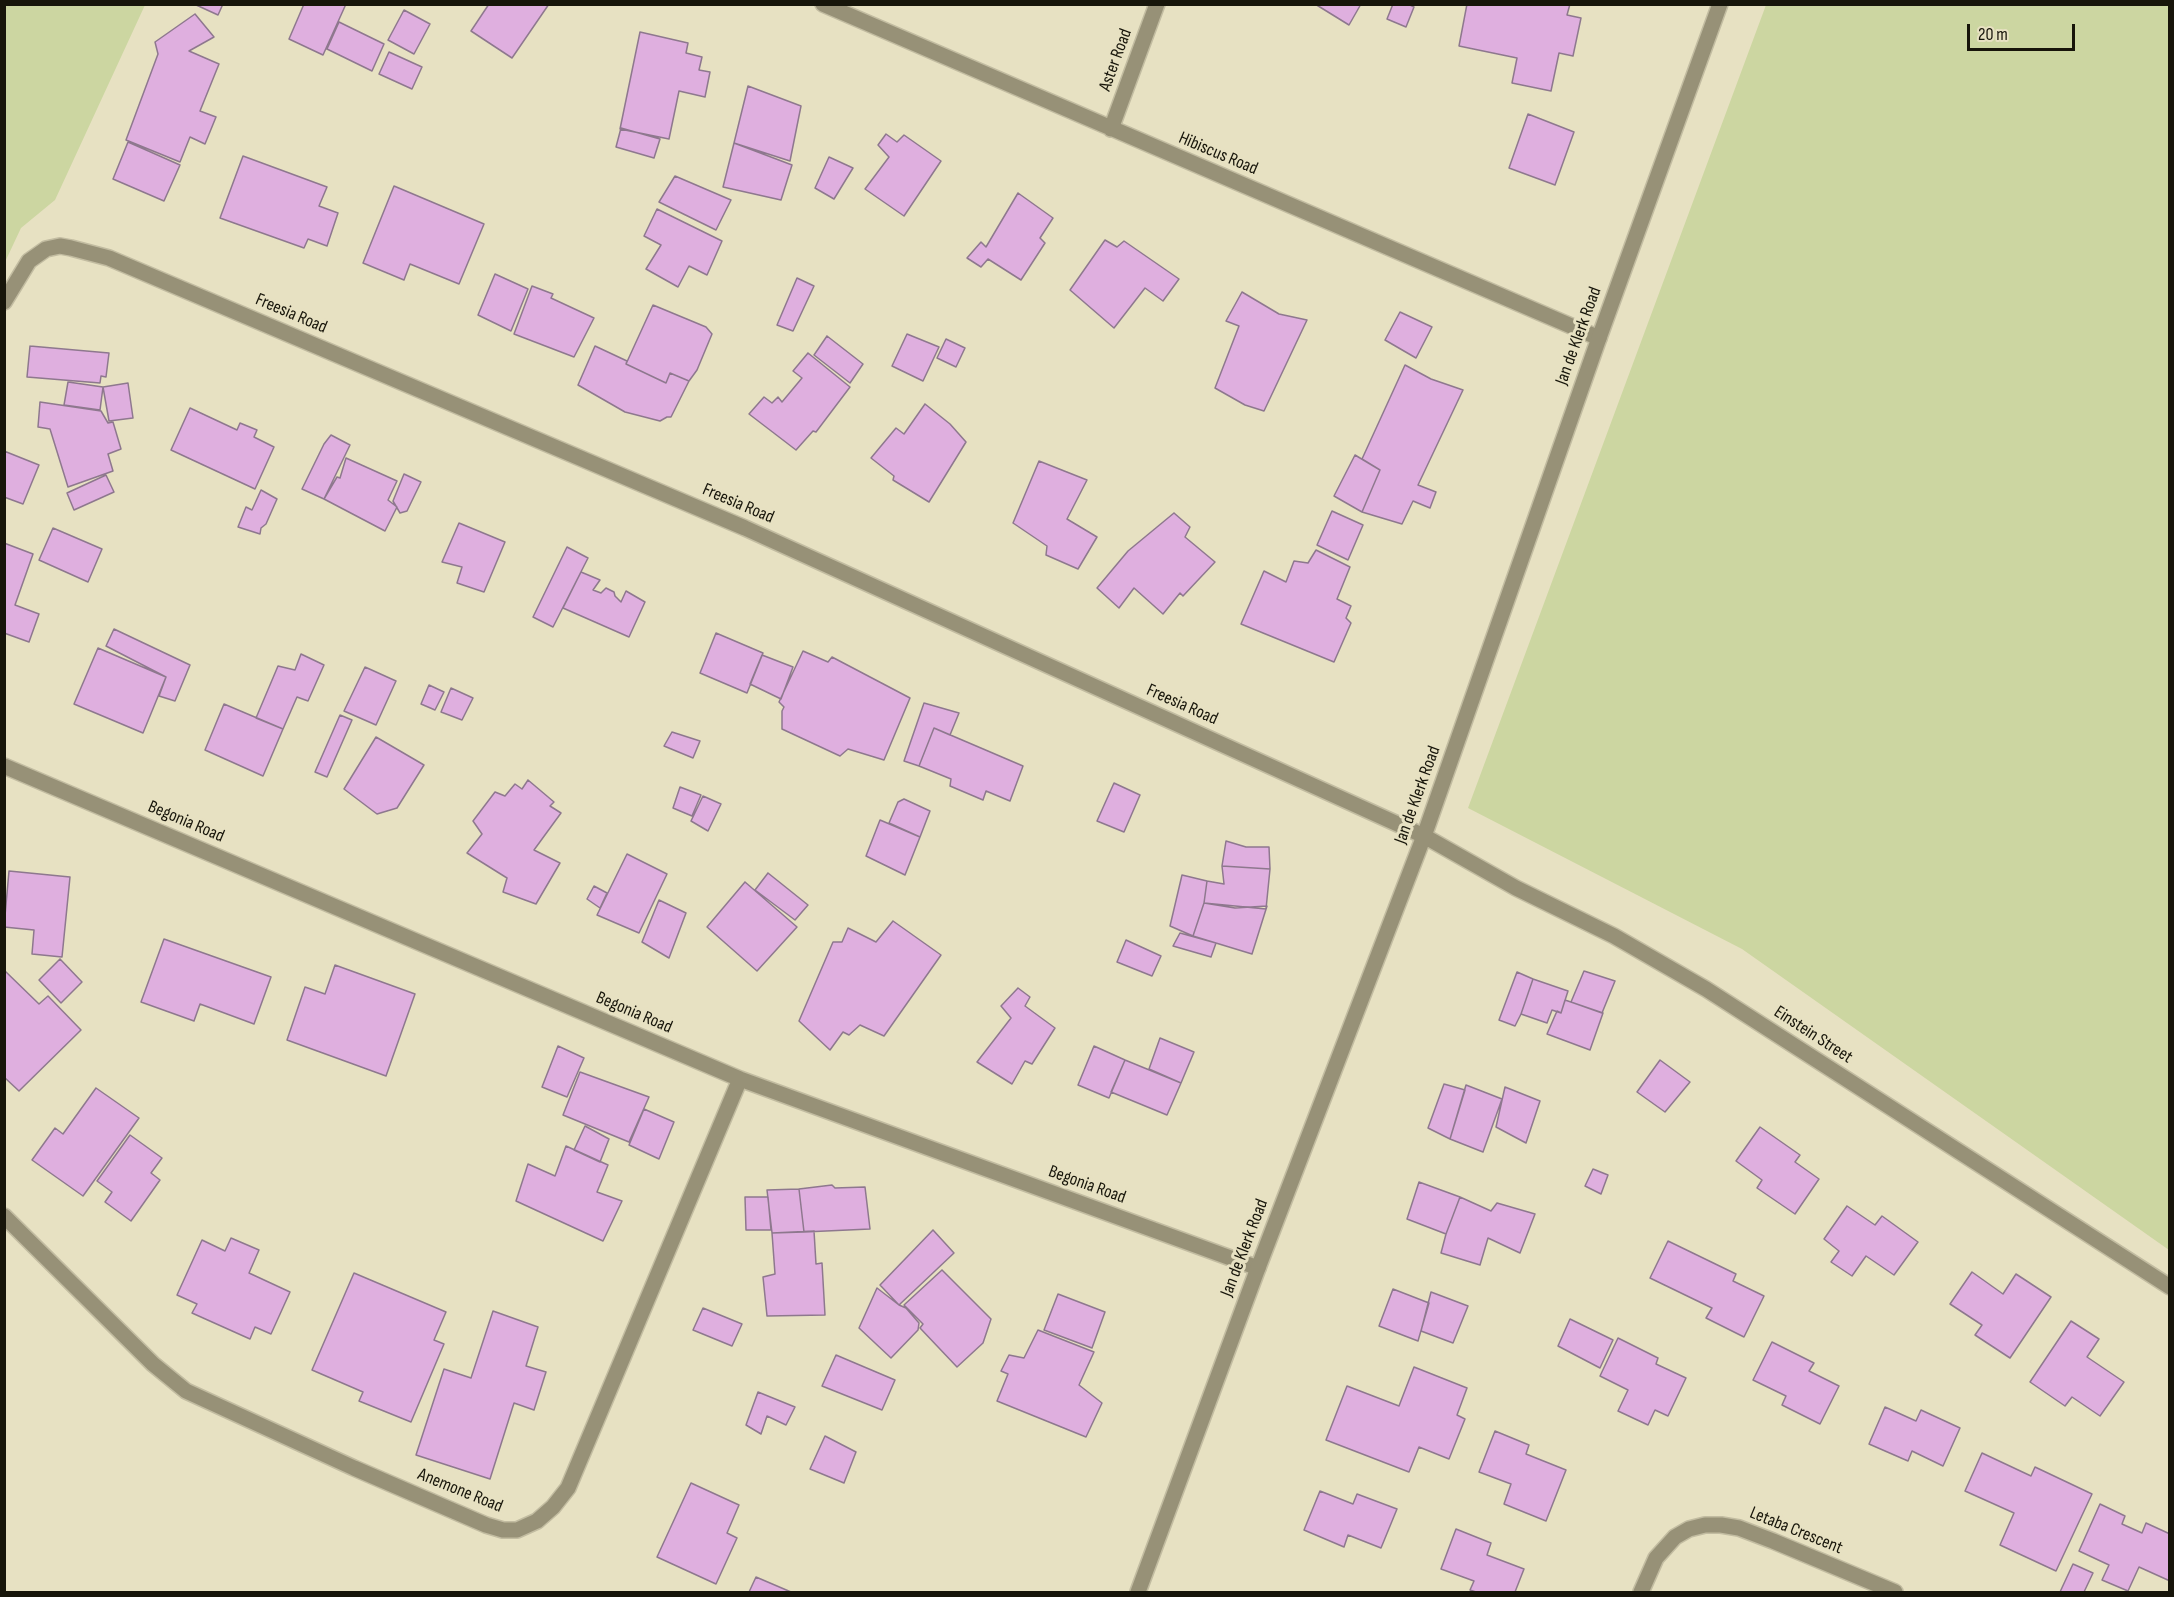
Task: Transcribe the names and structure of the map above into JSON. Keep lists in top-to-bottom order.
{
  "streets": {
    "street": [
      "Aster Road",
      "Hibiscus Road",
      "Freesia Road",
      "Jan de Klerk Road",
      "Begonia Road",
      "Einstein Street",
      "Anemone Road",
      "Letaba Crescent"
    ]
  },
  "crossings": [
    ["Aster Road", "Hibiscus Road"],
    ["Hibiscus Road", "Jan de Klerk Road"],
    ["Freesia Road", "Jan de Klerk Road"],
    ["Freesia Road", "Einstein Street"],
    ["Jan de Klerk Road", "Begonia Road"],
    ["Jan de Klerk Road", "Einstein Street"],
    ["Begonia Road", "Anemone Road"]
  ],
  "scale_bar": "20 m"
}
